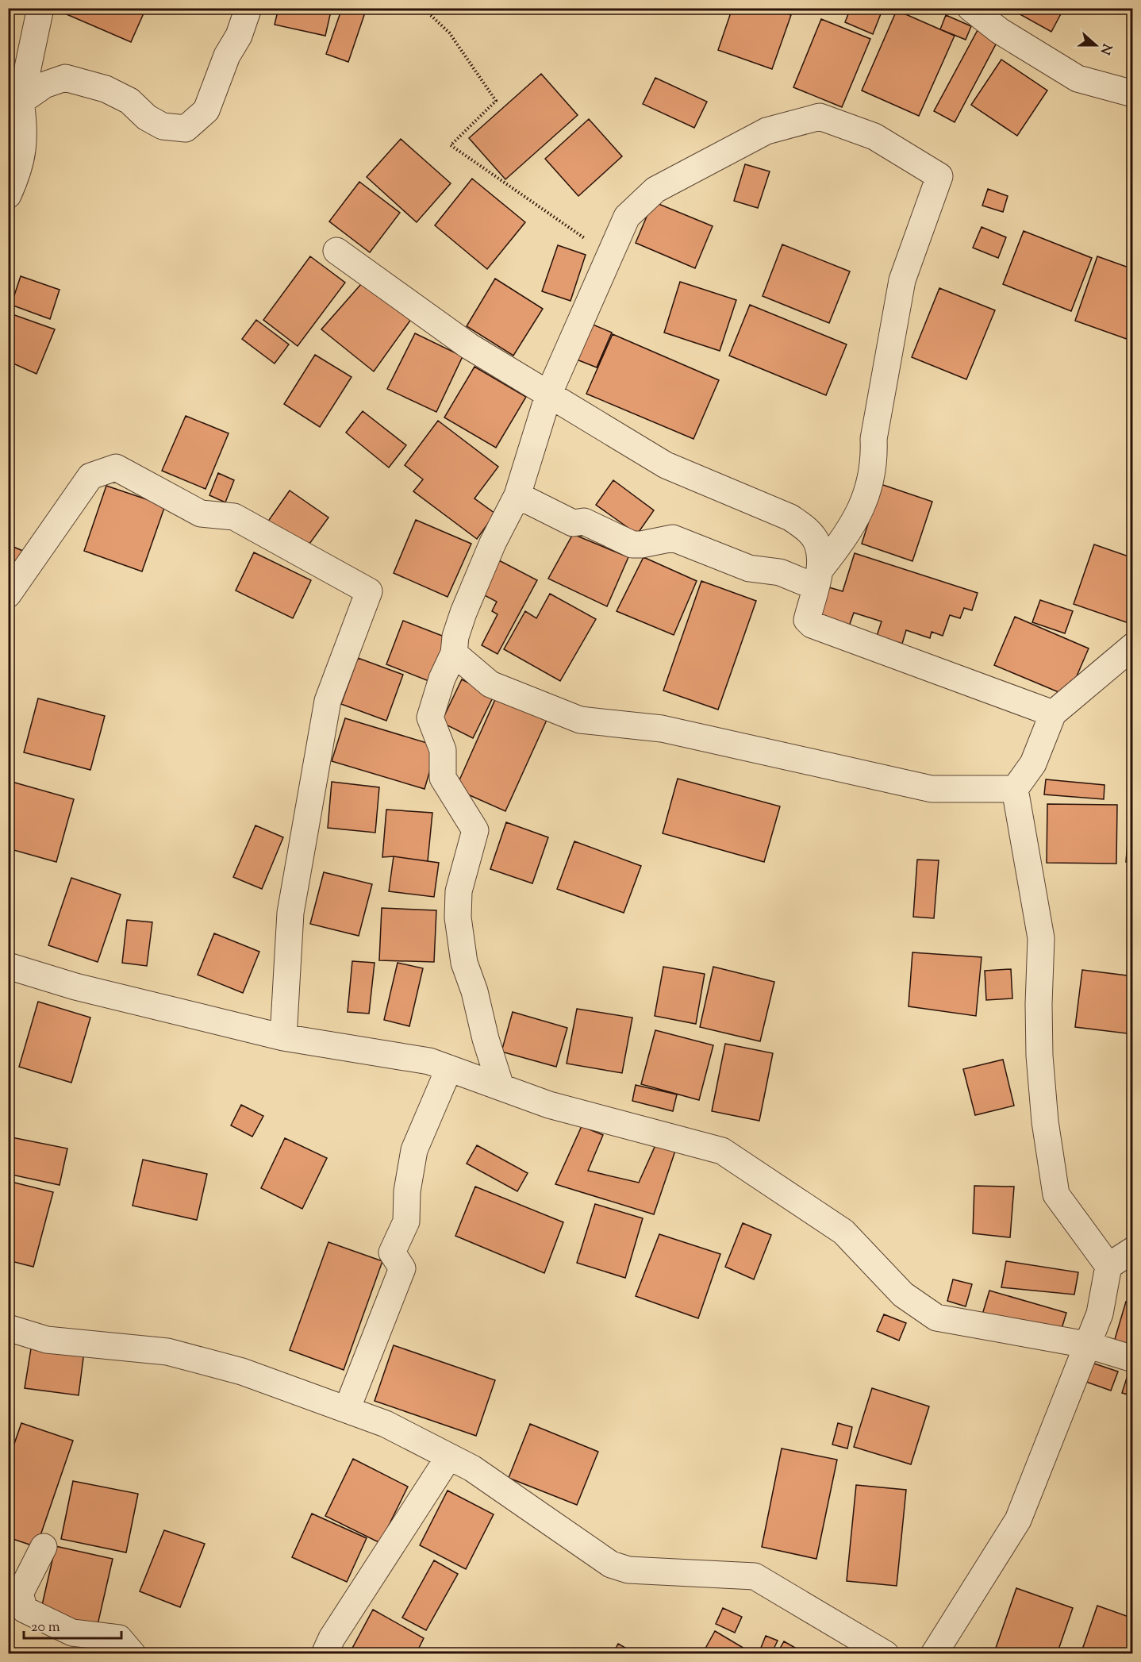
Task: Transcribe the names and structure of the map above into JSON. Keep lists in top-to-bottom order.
{
  "scale_bar": "20 m",
  "north": "right"
}
